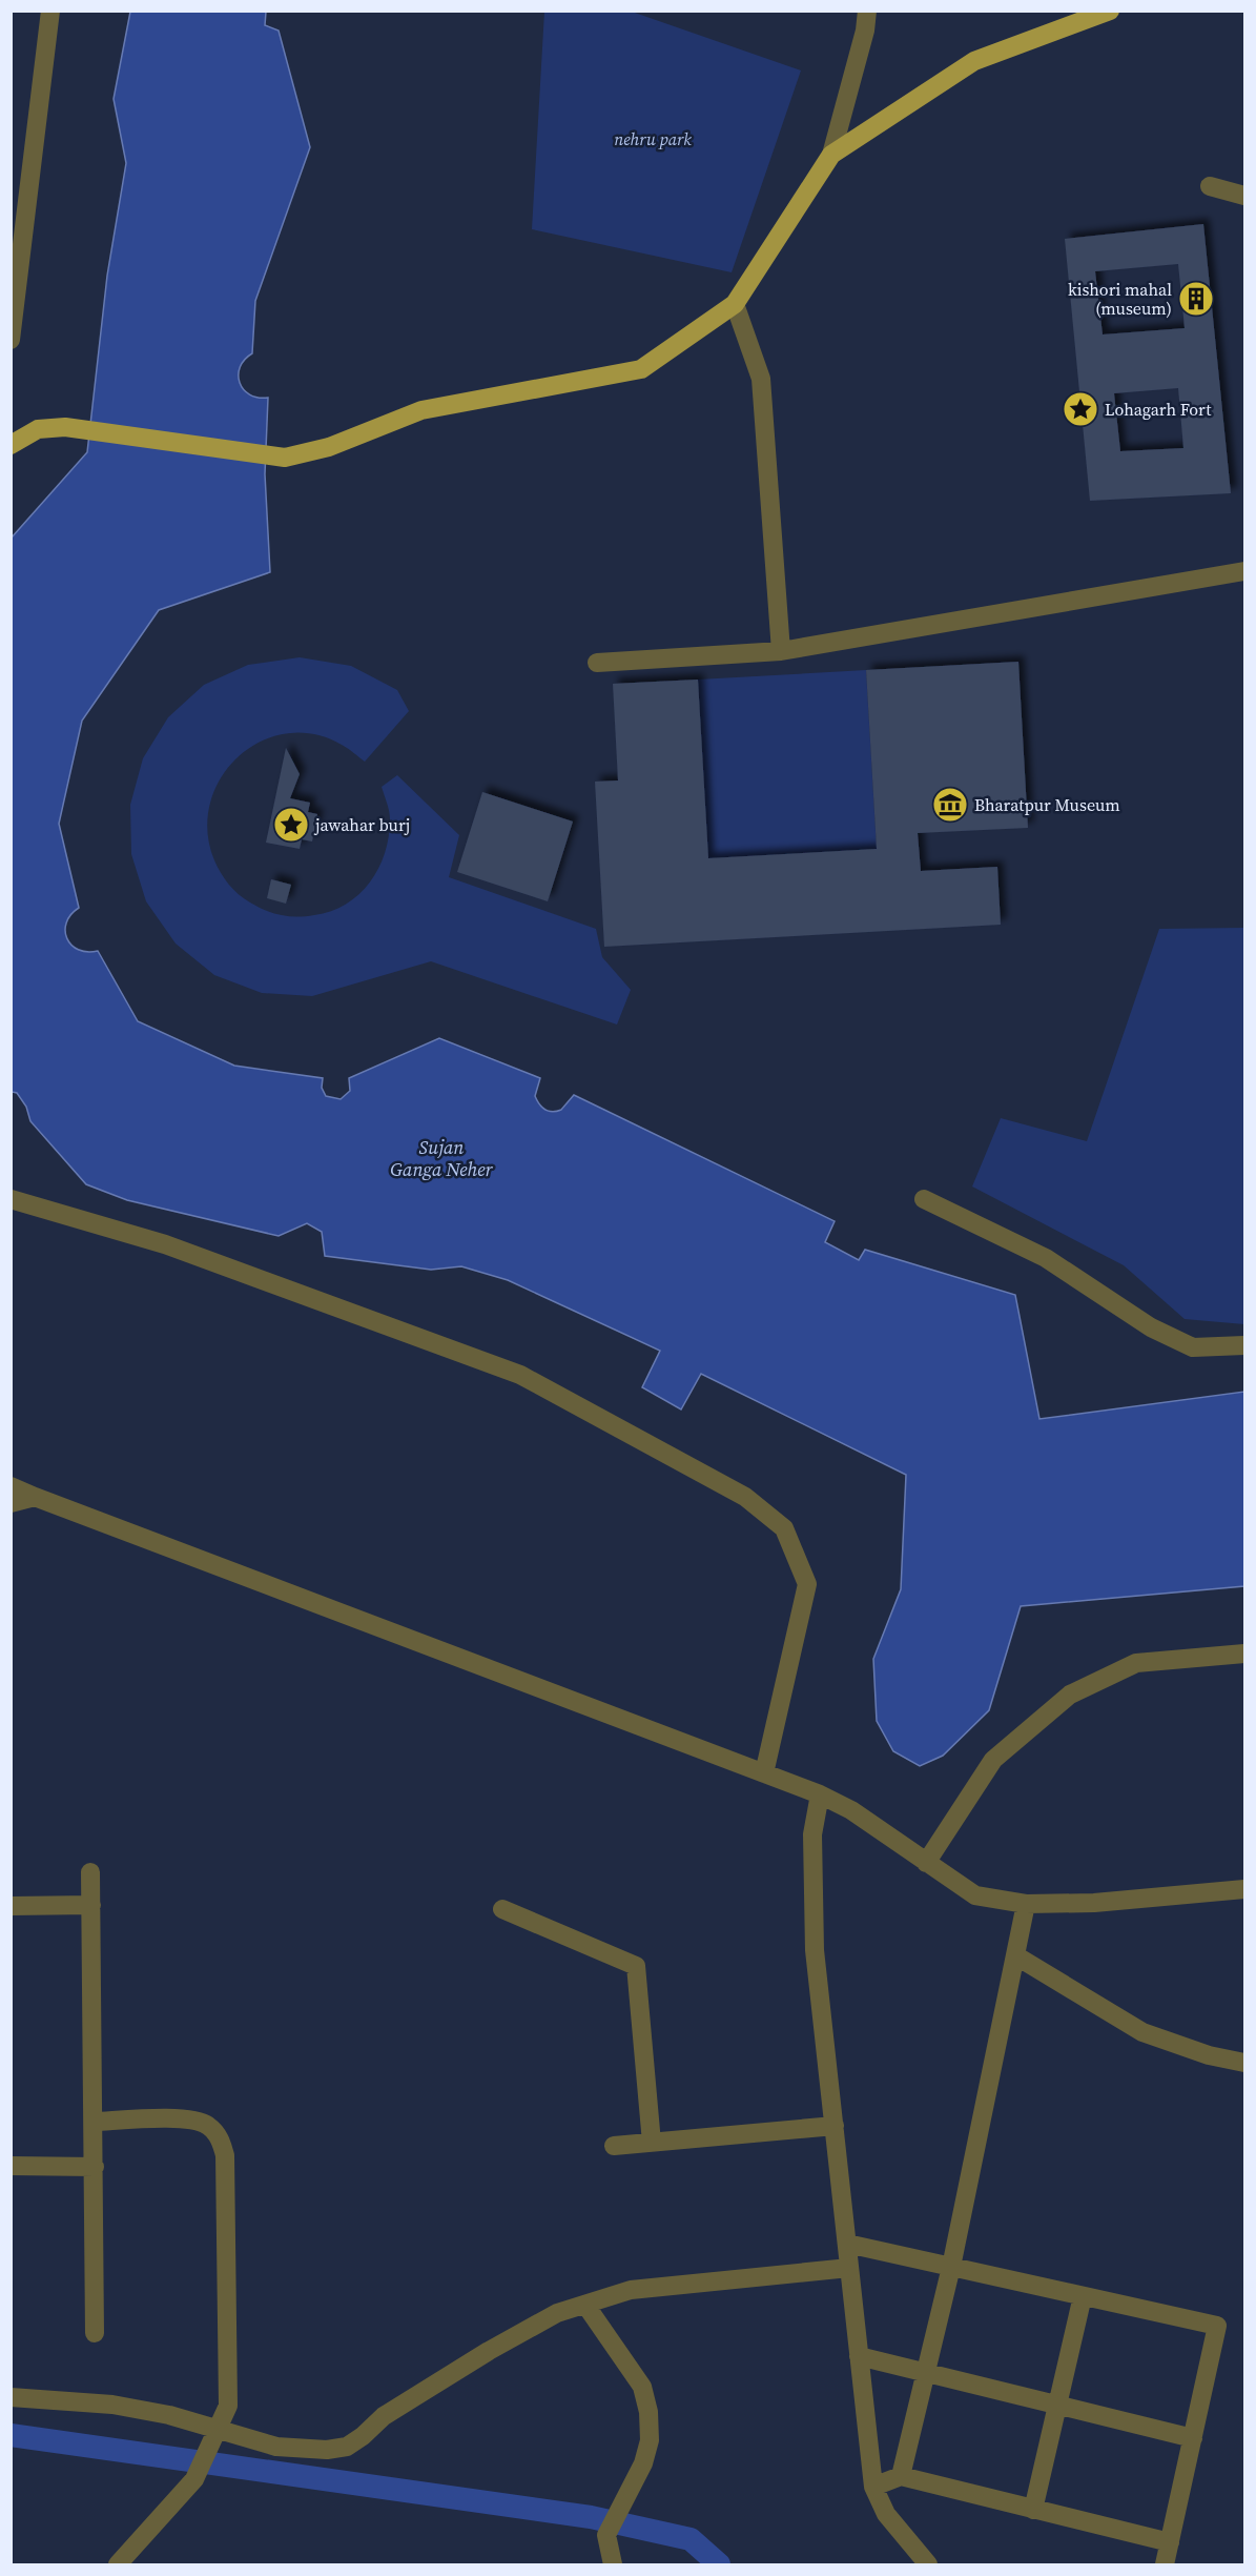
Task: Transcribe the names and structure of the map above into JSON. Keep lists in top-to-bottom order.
{
  "water": ["Sujan Ganga Neher"],
  "parks": ["nehru park"],
  "places": {
    "building": ["kishori mahal (museum)"],
    "place": ["Lohagarh Fort", "jawahar burj"],
    "museum": ["Bharatpur Museum"]
  }
}
